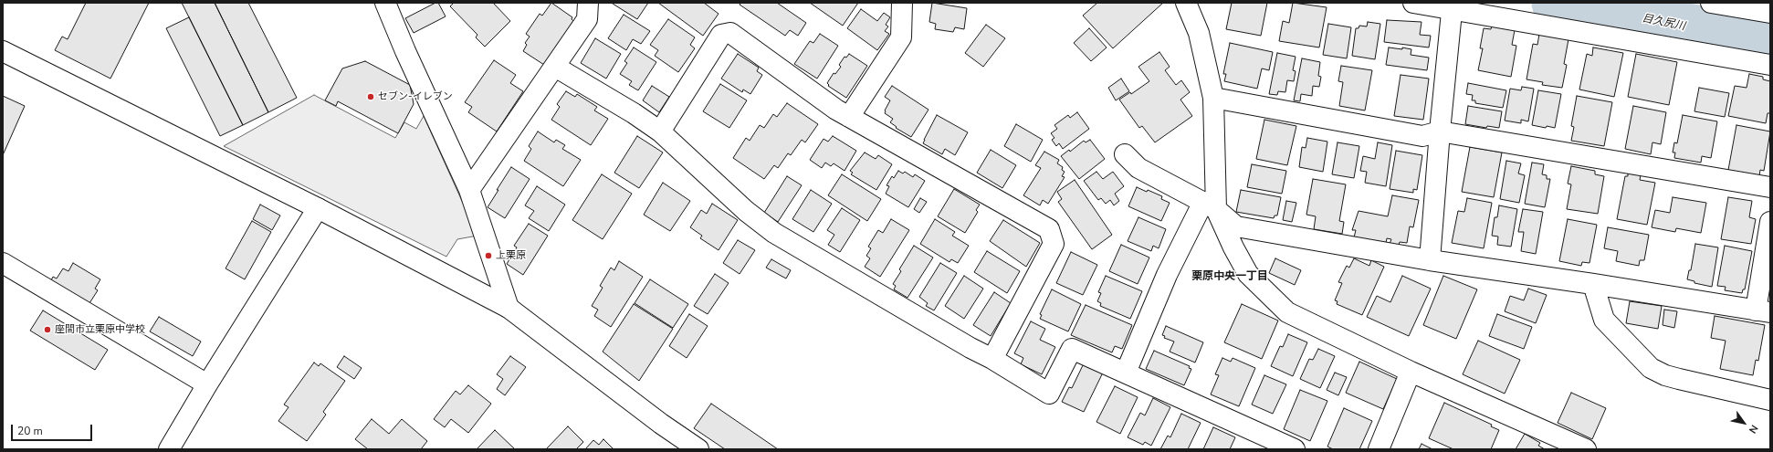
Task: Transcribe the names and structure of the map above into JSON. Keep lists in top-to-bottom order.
{
  "districts": ["栗原中央一丁目"],
  "water": ["目久尻川"],
  "places": ["セブン-イレブン", "上栗原", "座間市立栗原中学校"],
  "scale_bar": "20 m",
  "north": "bottom right"
}
